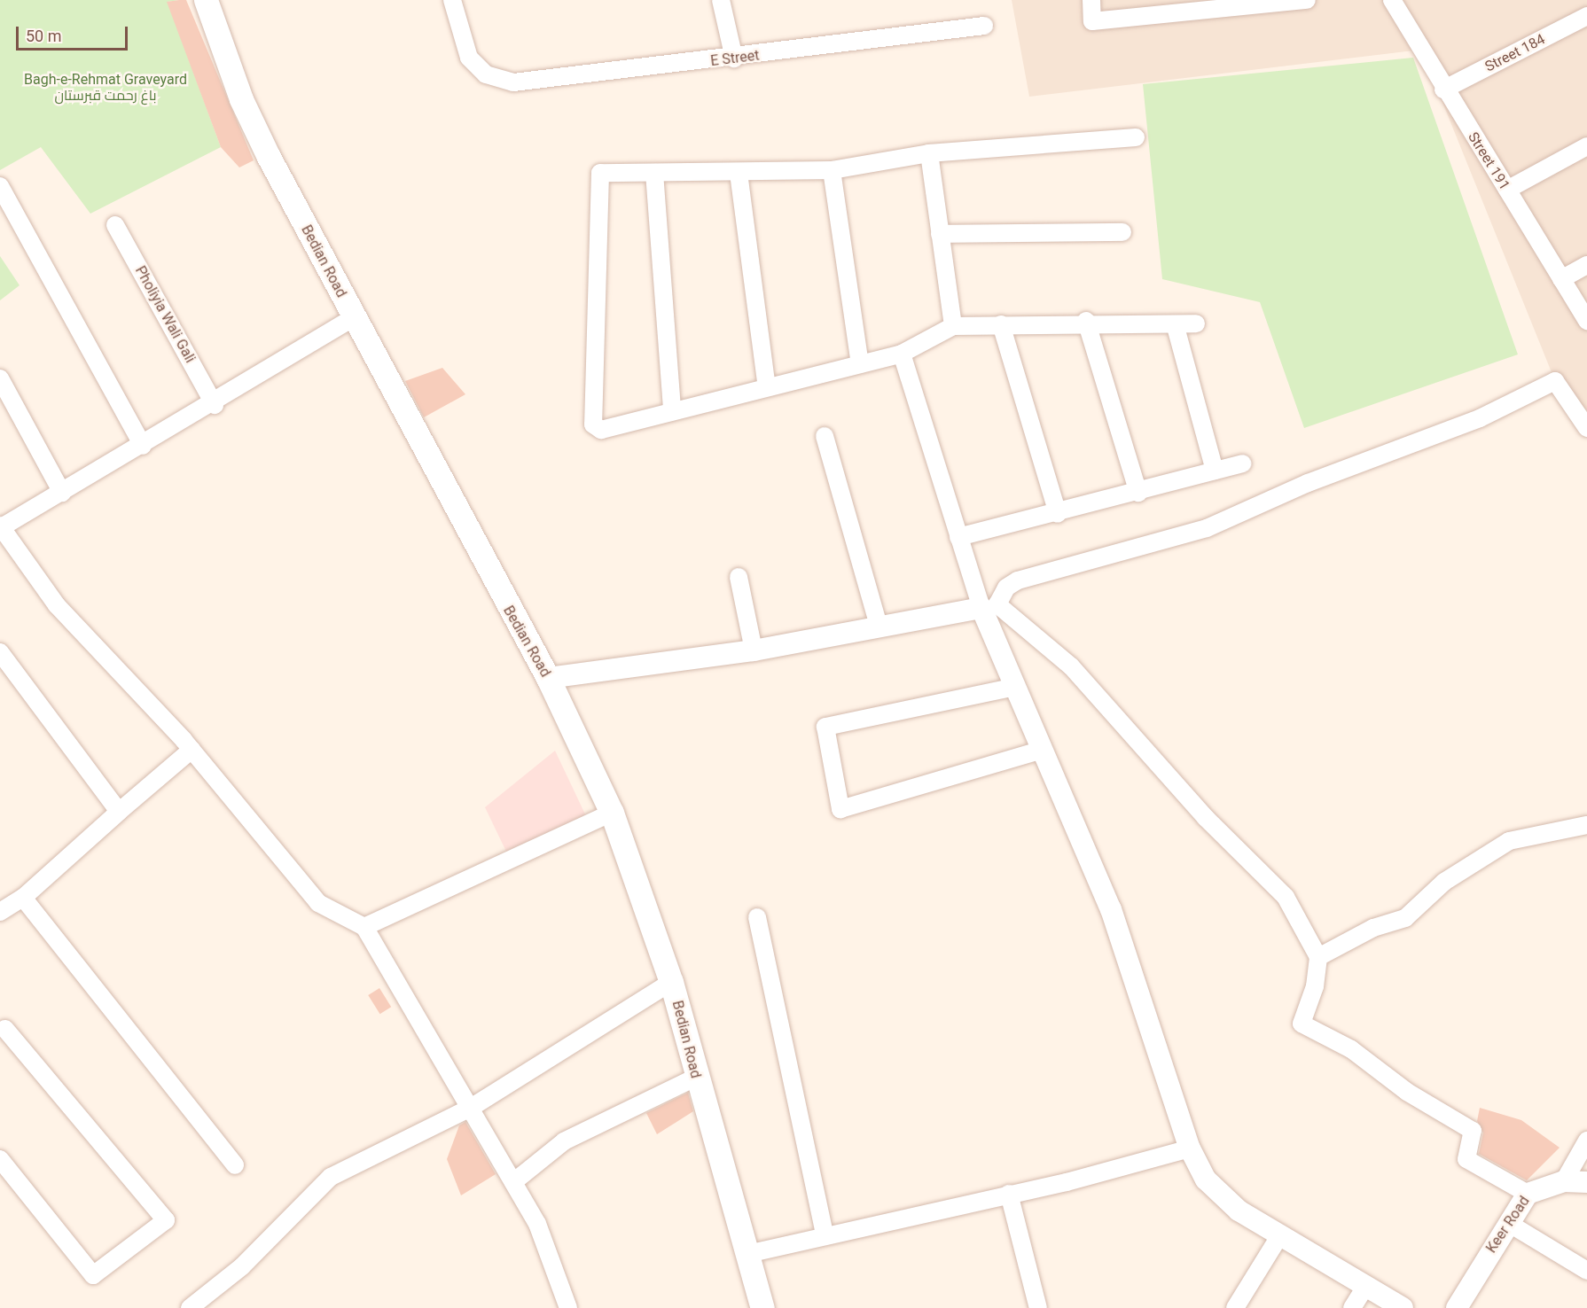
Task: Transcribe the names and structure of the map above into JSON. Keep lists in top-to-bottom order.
{
  "streets": {
    "main road": ["Bedian Road"],
    "street": [
      "Street 184",
      "E Street",
      "Street 191",
      "Pholiyia Wali Gali",
      "Keer Road"
    ]
  },
  "crossings": [
    ["Street 184", "Street 191"]
  ],
  "parks": ["Bagh-e-Rehmat Graveyard باغ رحمت قبرستان"],
  "scale_bar": "50 m"
}
